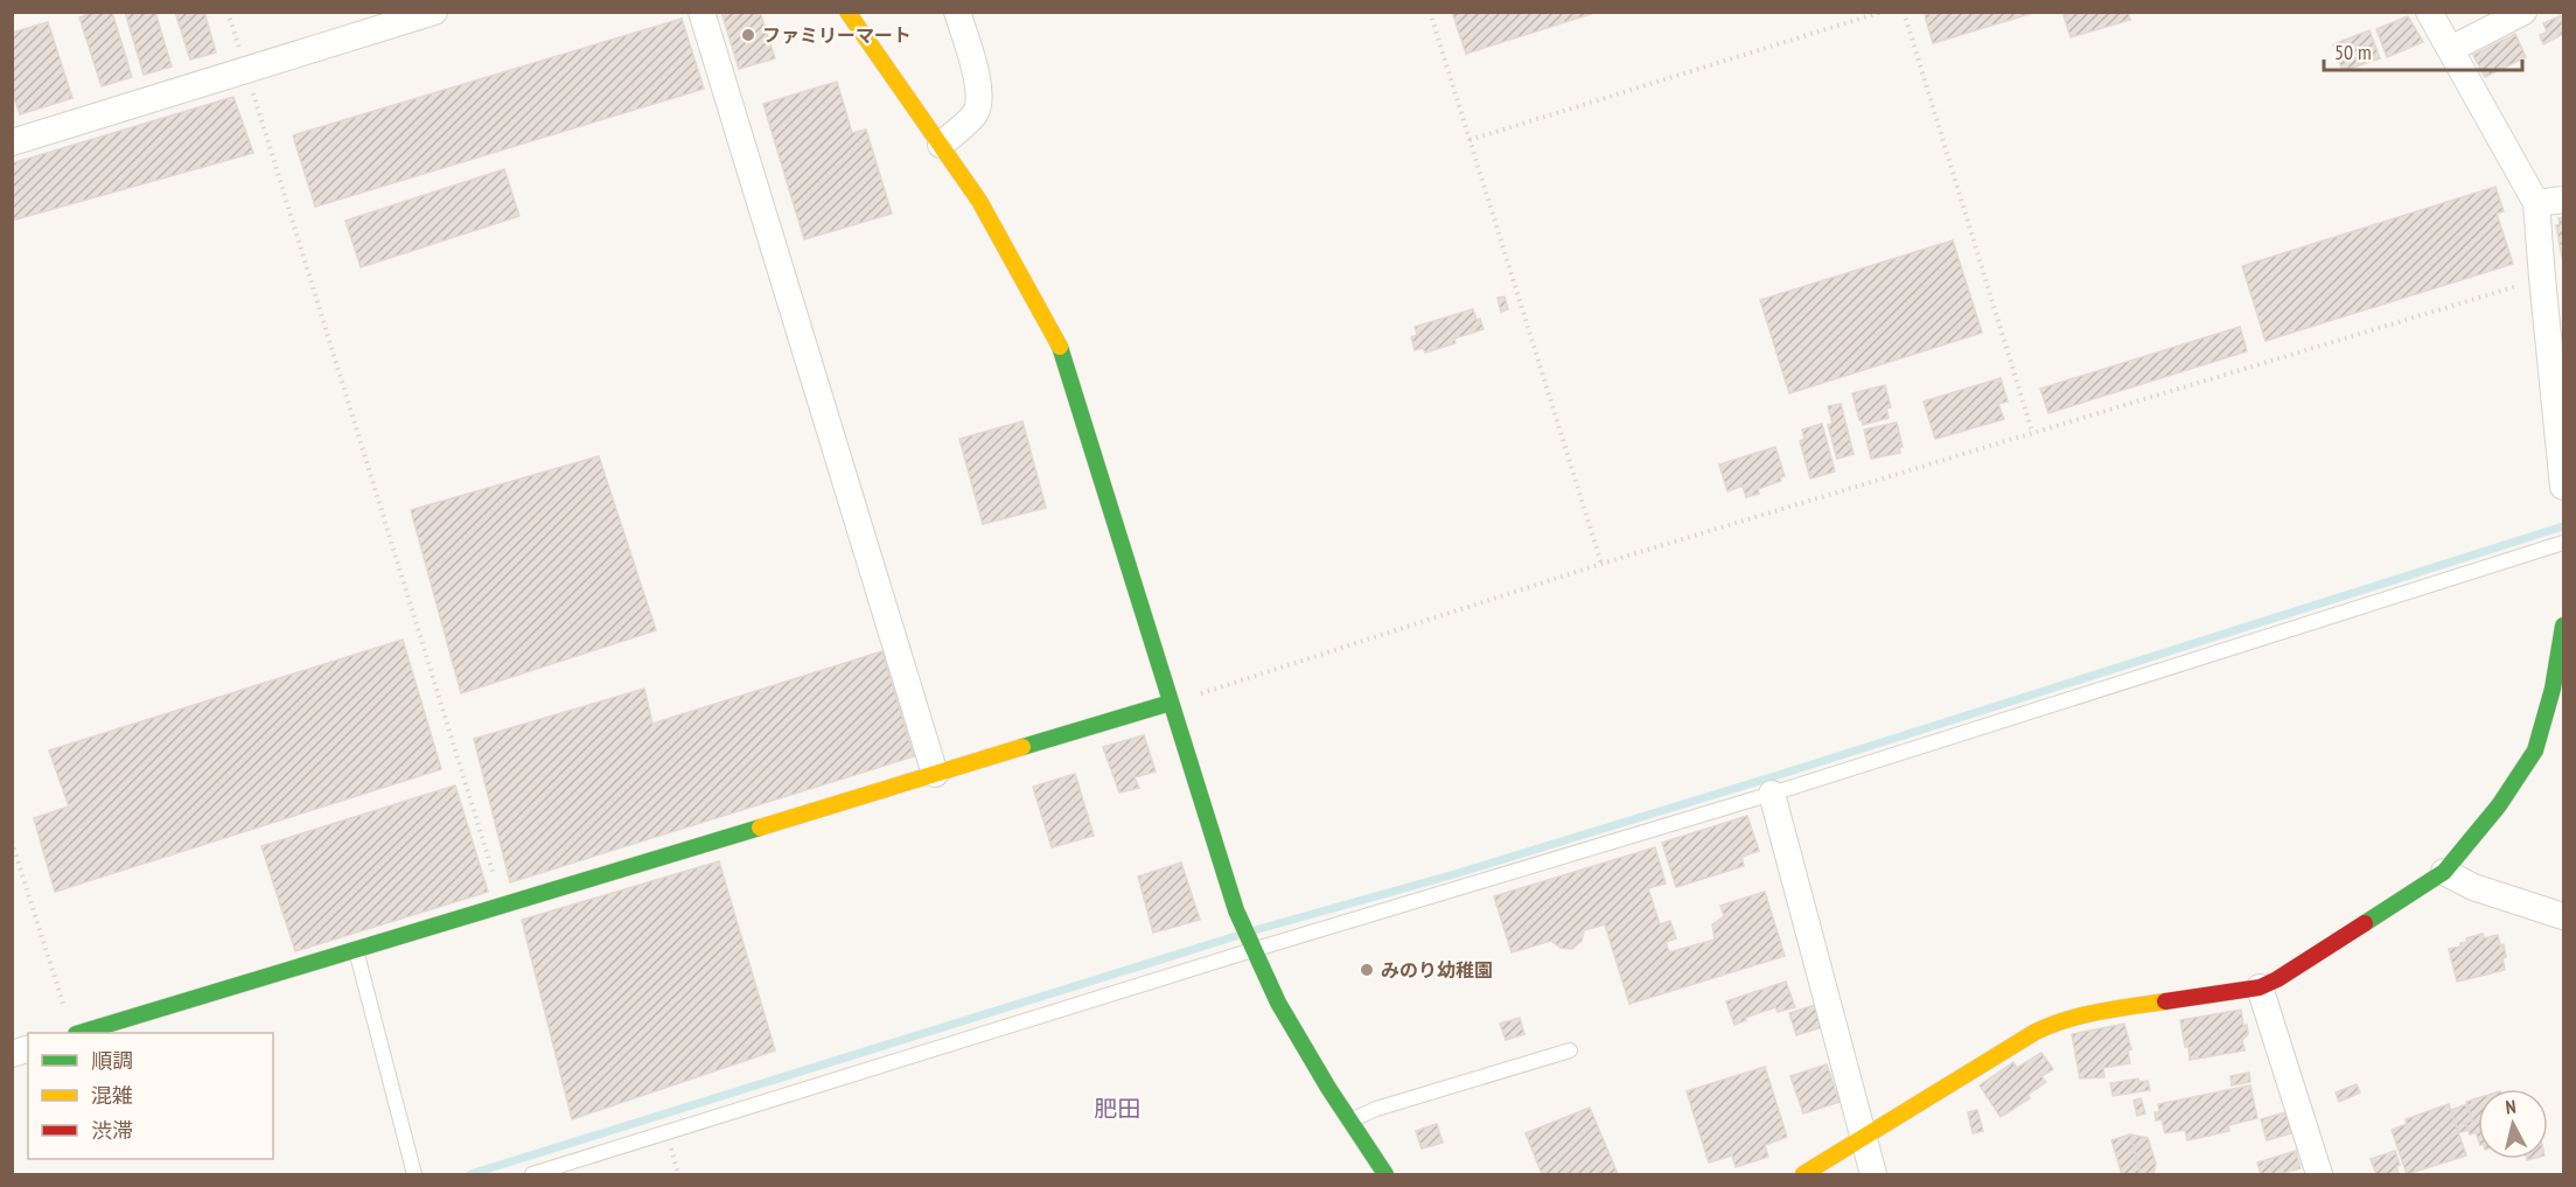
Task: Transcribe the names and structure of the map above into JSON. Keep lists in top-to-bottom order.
{
  "districts": ["肥田"],
  "places": ["ファミリーマート", "みのり幼稚園"],
  "legend": ["順調", "混雑", "渋滞"],
  "scale_bar": "50 m",
  "north": "top"
}
